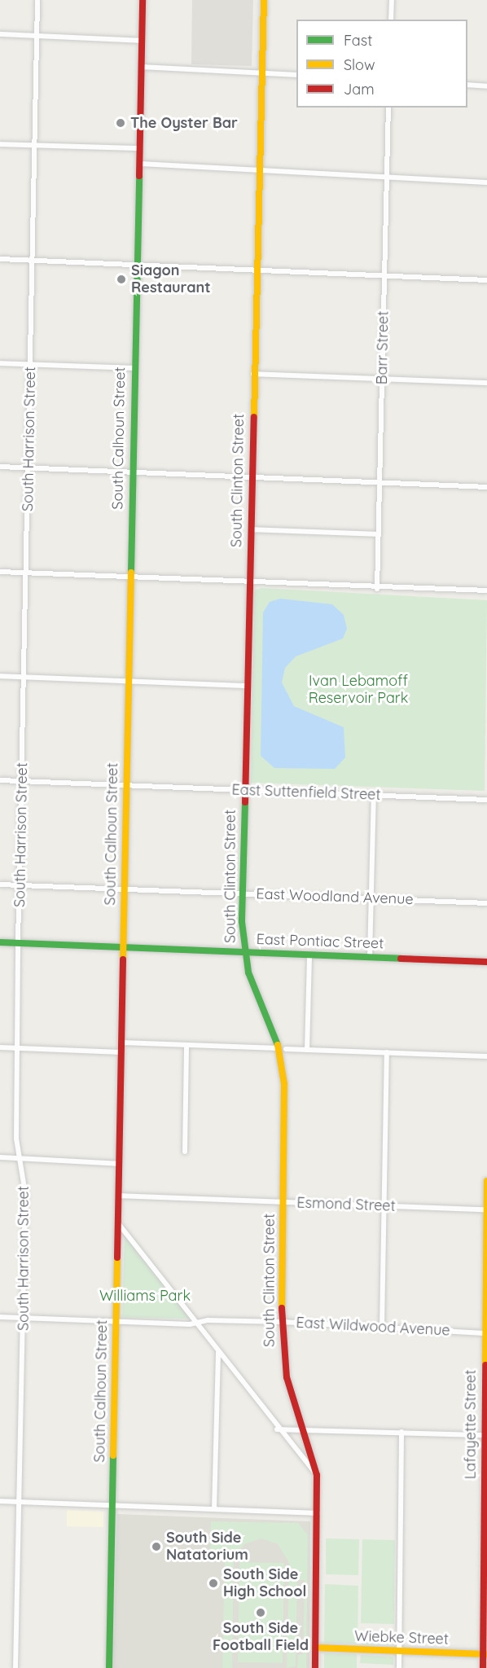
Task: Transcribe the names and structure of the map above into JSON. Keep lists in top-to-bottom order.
{
  "streets": {
    "main road": [
      "South Calhoun Street",
      "South Clinton Street",
      "East Pontiac Street",
      "Lafayette Street",
      "Wiebke Street"
    ],
    "street": [
      "Barr Street",
      "South Harrison Street",
      "East Suttenfield Street",
      "East Woodland Avenue",
      "Esmond Street",
      "East Wildwood Avenue"
    ]
  },
  "crossings": [
    ["South Calhoun Street", "East Suttenfield Street"],
    ["South Calhoun Street", "East Woodland Avenue"],
    ["South Calhoun Street", "East Pontiac Street"],
    ["South Calhoun Street", "Esmond Street"],
    ["South Calhoun Street", "East Wildwood Avenue"],
    ["South Harrison Street", "East Suttenfield Street"],
    ["South Harrison Street", "East Woodland Avenue"],
    ["South Harrison Street", "East Pontiac Street"],
    ["South Harrison Street", "East Wildwood Avenue"],
    ["South Clinton Street", "East Suttenfield Street"],
    ["South Clinton Street", "East Woodland Avenue"],
    ["South Clinton Street", "East Pontiac Street"],
    ["South Clinton Street", "Esmond Street"],
    ["South Clinton Street", "East Wildwood Avenue"],
    ["South Clinton Street", "Wiebke Street"],
    ["Esmond Street", "Lafayette Street"],
    ["East Wildwood Avenue", "Lafayette Street"],
    ["Lafayette Street", "Wiebke Street"]
  ],
  "parks": ["Ivan Lebamoff Reservoir Park", "Williams Park"],
  "places": [
    "The Oyster Bar",
    "Siagon Restaurant",
    "South Side Natatorium",
    "South Side High School",
    "South Side Football Field"
  ],
  "legend": ["Fast", "Slow", "Jam"]
}
